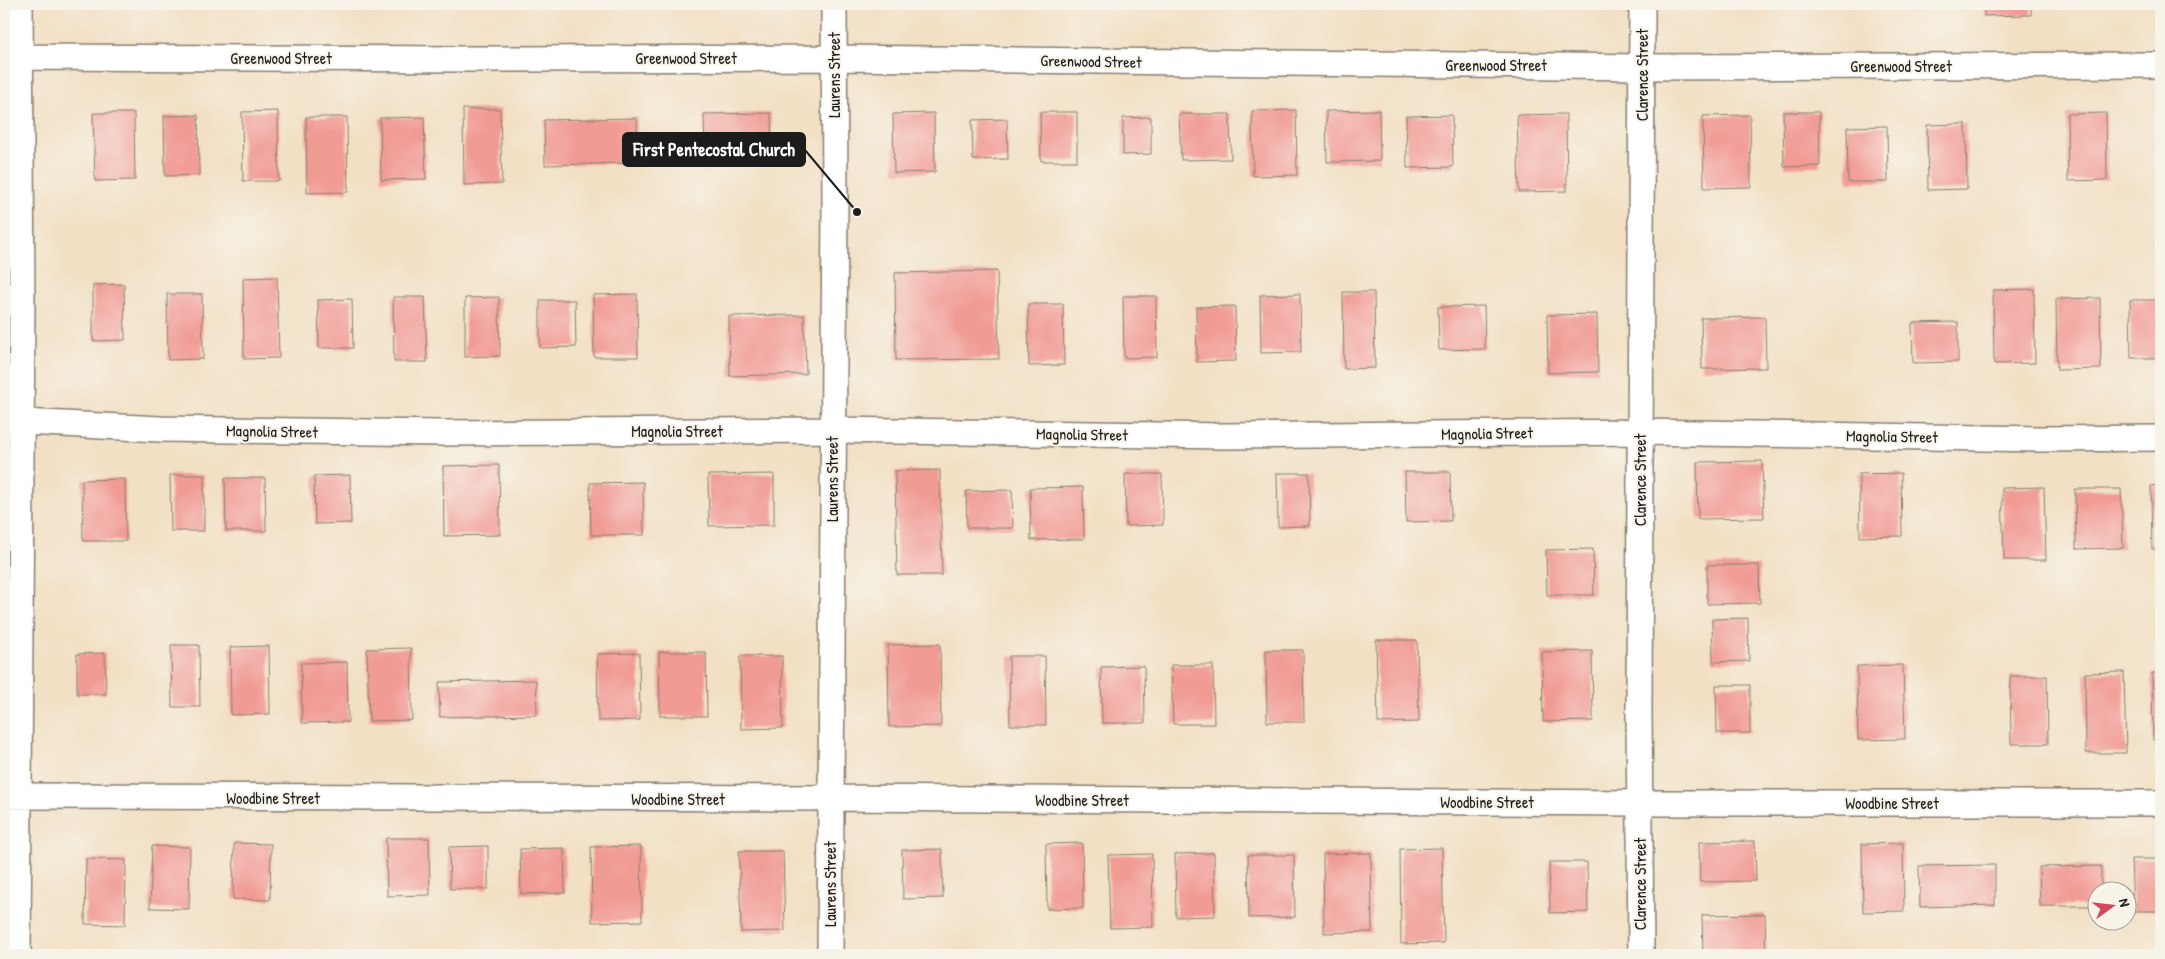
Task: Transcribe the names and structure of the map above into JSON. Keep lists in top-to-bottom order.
{
  "streets": {
    "street": [
      "Greenwood Street",
      "Laurens Street",
      "Clarence Street",
      "Magnolia Street",
      "Woodbine Street"
    ]
  },
  "crossings": [
    ["Greenwood Street", "Laurens Street"],
    ["Greenwood Street", "Clarence Street"],
    ["Laurens Street", "Magnolia Street"],
    ["Laurens Street", "Woodbine Street"],
    ["Clarence Street", "Magnolia Street"],
    ["Clarence Street", "Woodbine Street"]
  ],
  "places": ["First Pentecostal Church"],
  "north": "right"
}
